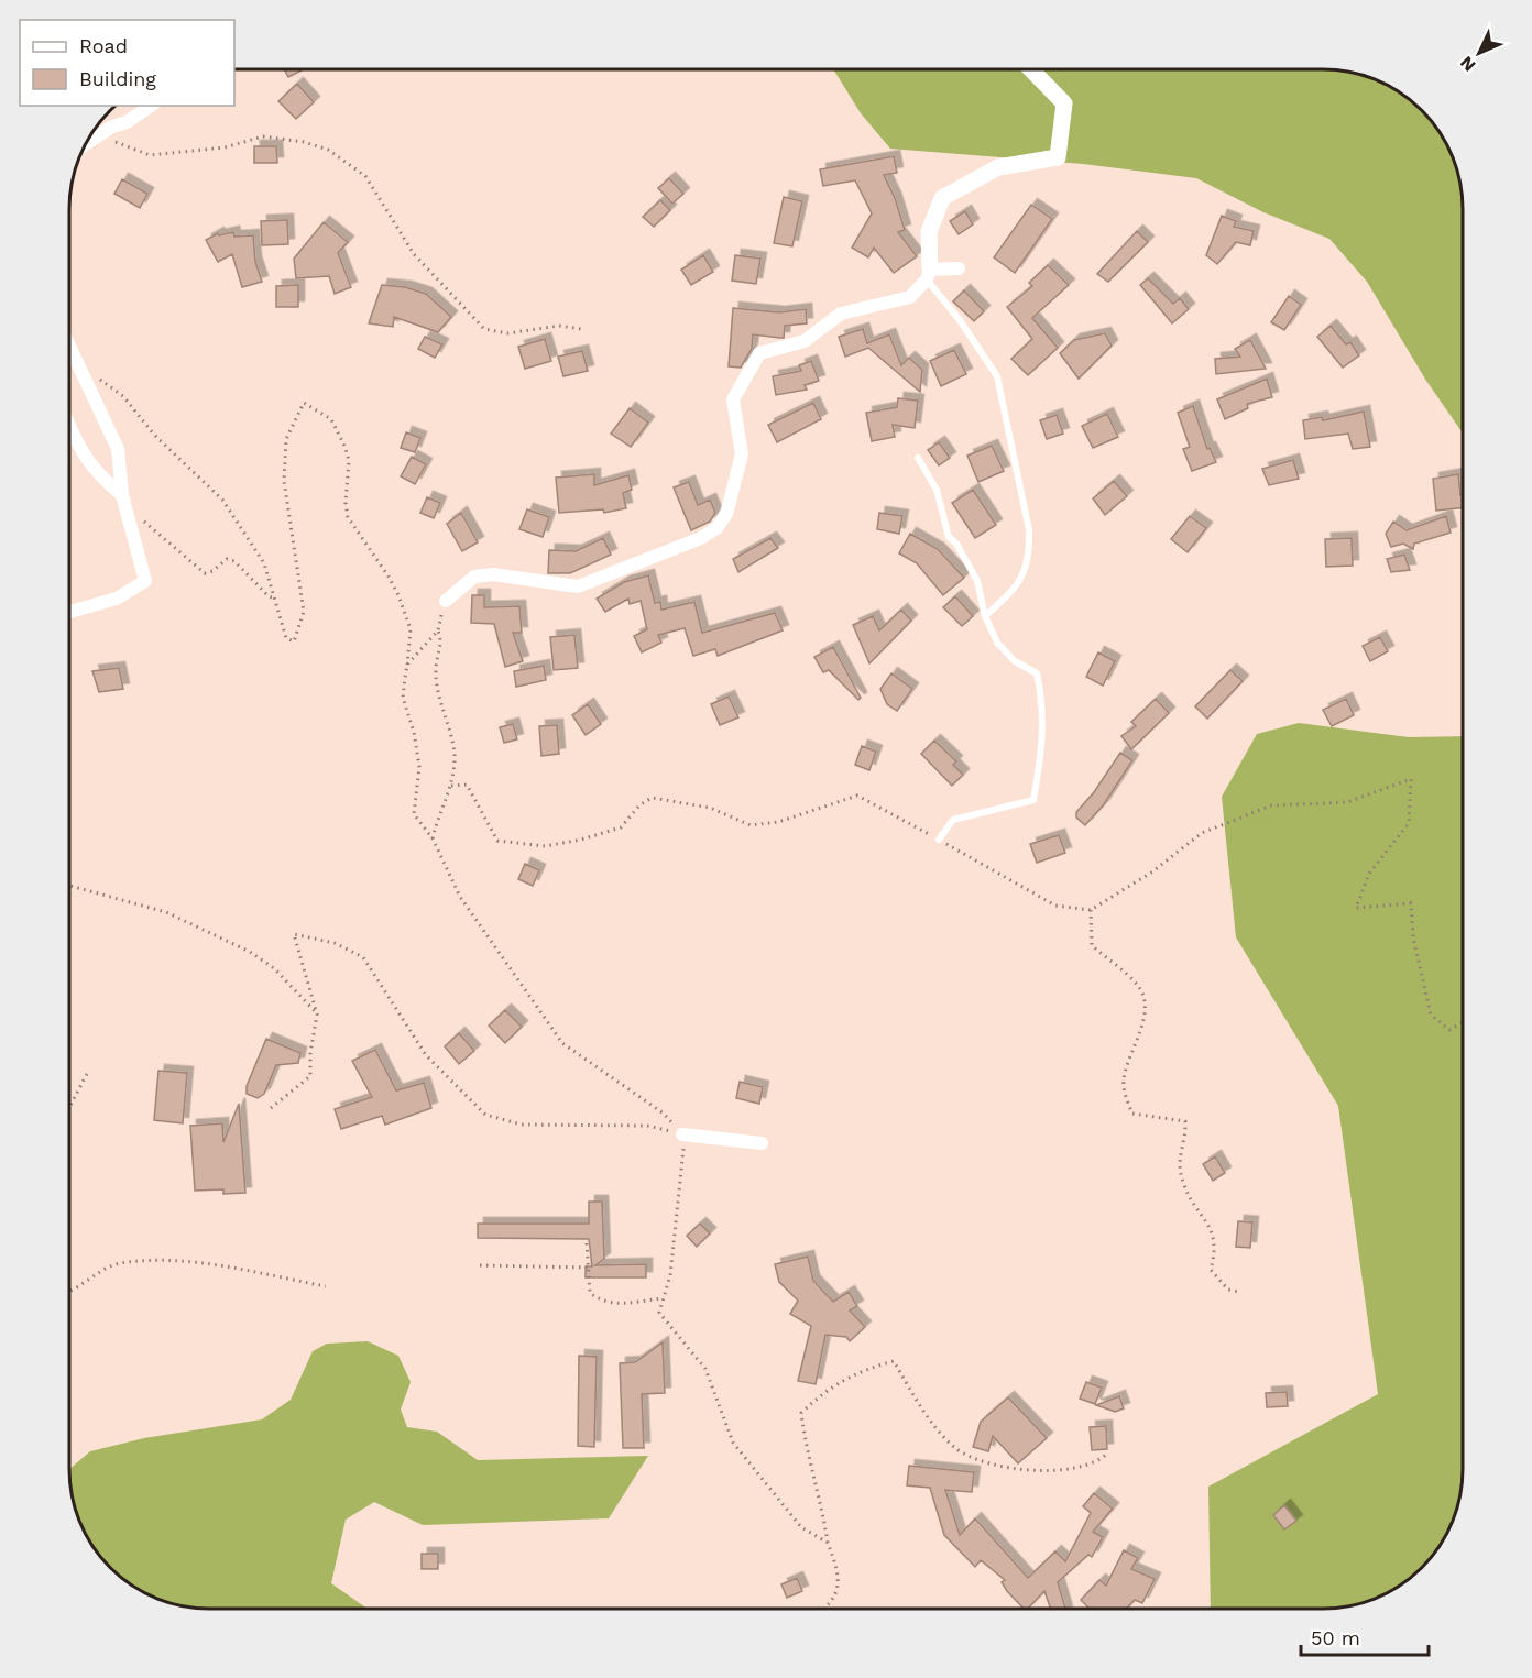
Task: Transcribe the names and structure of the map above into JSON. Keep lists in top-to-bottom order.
{
  "legend": ["Road", "Building"],
  "scale_bar": "50 m",
  "north": "bottom left"
}
